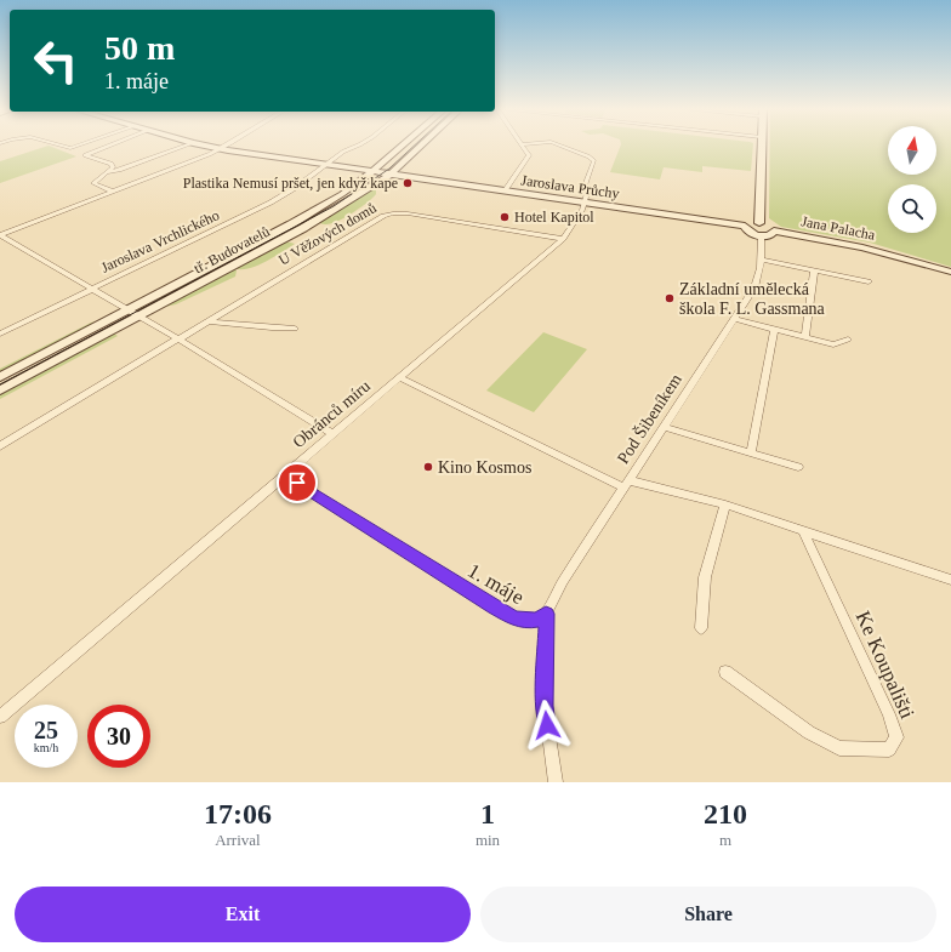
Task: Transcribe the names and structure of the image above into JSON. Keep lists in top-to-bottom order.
{
  "streets": {
    "street": [
      "Jaroslava Průchy",
      "Jana Palacha",
      "U Věžových domů",
      "Jaroslava Vrchlického",
      "tř. Budovatelů",
      "Obránců míru",
      "Pod Šibeníkem",
      "1. máje",
      "Ke Koupališti"
    ]
  },
  "crossings": [
    ["Jaroslava Průchy", "Jaroslava Vrchlického"],
    ["Jaroslava Průchy", "tř. Budovatelů"],
    ["Jaroslava Průchy", "Obránců míru"],
    ["U Věžových domů", "Obránců míru"],
    ["Obránců míru", "1. máje"],
    ["Pod Šibeníkem", "1. máje"]
  ],
  "places": [
    "Plastika Nemusí pršet, jen když kape",
    "Hotel Kapitol",
    "Základní umělecká škola F. L. Gassmana",
    "Kino Kosmos"
  ],
  "north": "top",
  "page": {
    "turn": ["50 m", "1. máje"],
    "speed": "25 km/h",
    "limit": "30",
    "eta": [
      "17:06",
      "Arrival",
      "1",
      "min",
      "210",
      "m"
    ],
    "buttons": ["Exit", "Share"]
  }
}
